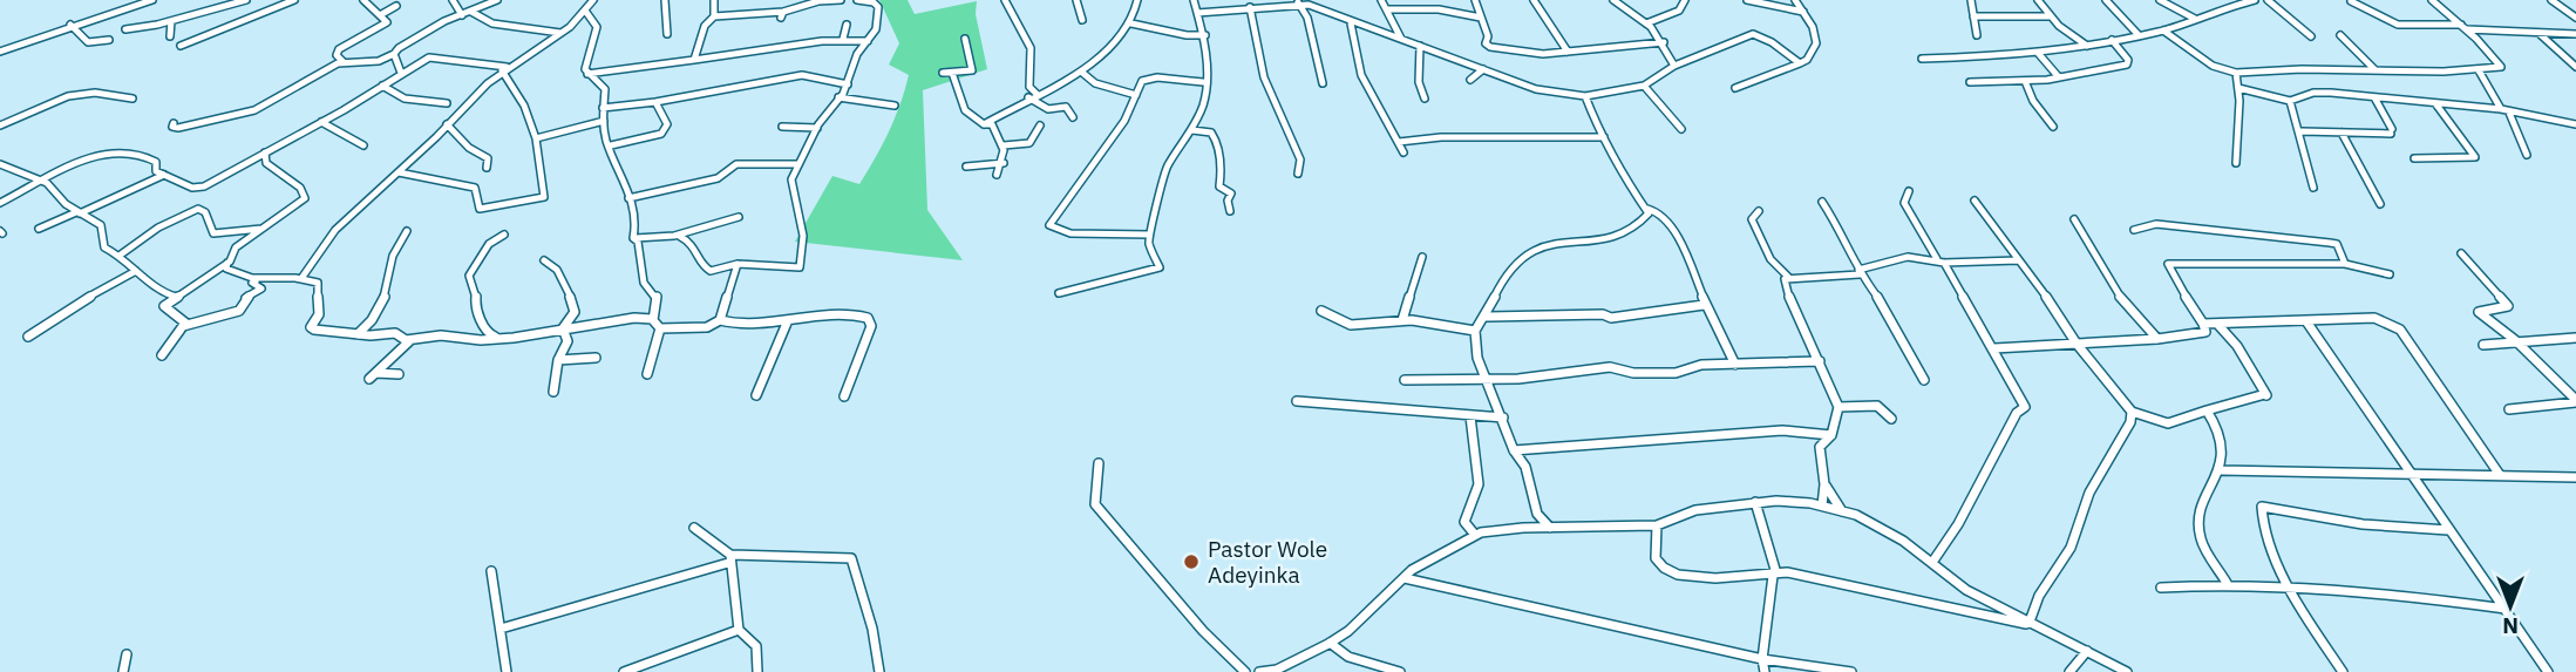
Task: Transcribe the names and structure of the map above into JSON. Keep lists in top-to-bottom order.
{
  "places": ["Pastor Wole Adeyinka"],
  "north": "bottom"
}
